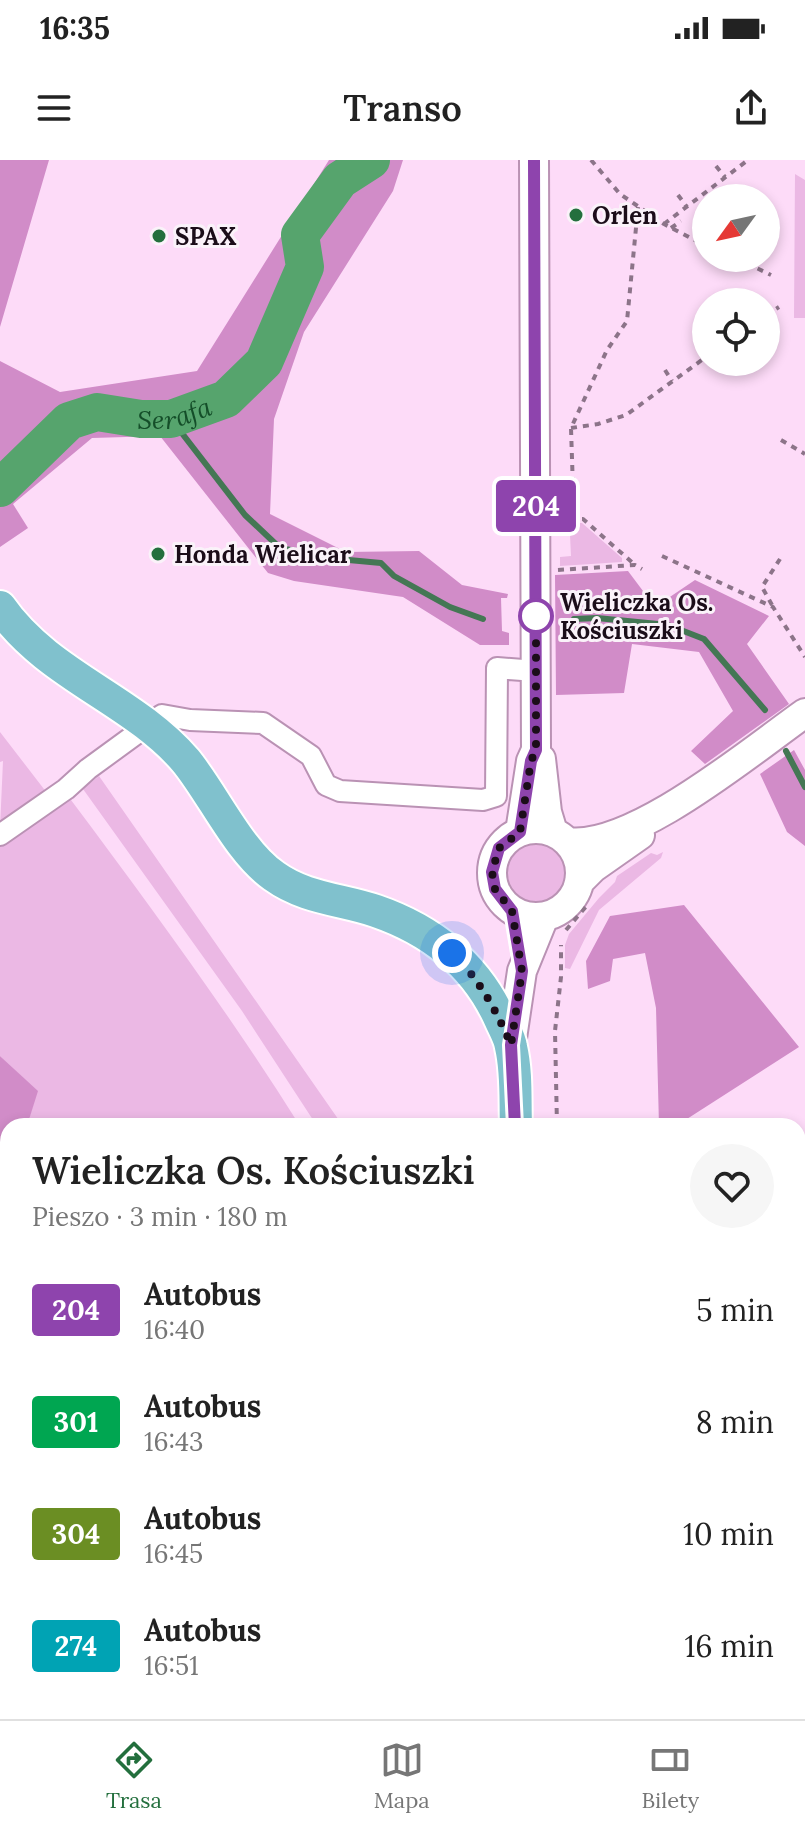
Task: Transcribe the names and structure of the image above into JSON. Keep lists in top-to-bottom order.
{
  "water": ["Serafa"],
  "places": [
    "Orlen",
    "SPAX",
    "Honda Wielicar",
    "Wieliczka Os. Kościuszki"
  ],
  "lines": ["bus line 204"],
  "north": "bottom left",
  "page": {
    "status": "16:35",
    "header": "Transo",
    "on_map": "204",
    "heading": ["Wieliczka Os. Kościuszki", "Pieszo · 3 min · 180 m"],
    "list": [
      {
        "mark": "204",
        "name": "Autobus",
        "note": "16:40",
        "value": "5 min"
      },
      {
        "mark": "301",
        "name": "Autobus",
        "note": "16:43",
        "value": "8 min"
      },
      {
        "mark": "304",
        "name": "Autobus",
        "note": "16:45",
        "value": "10 min"
      },
      {
        "mark": "274",
        "name": "Autobus",
        "note": "16:51",
        "value": "16 min"
      }
    ],
    "tabs": ["Trasa", "Mapa", "Bilety"]
  }
}
